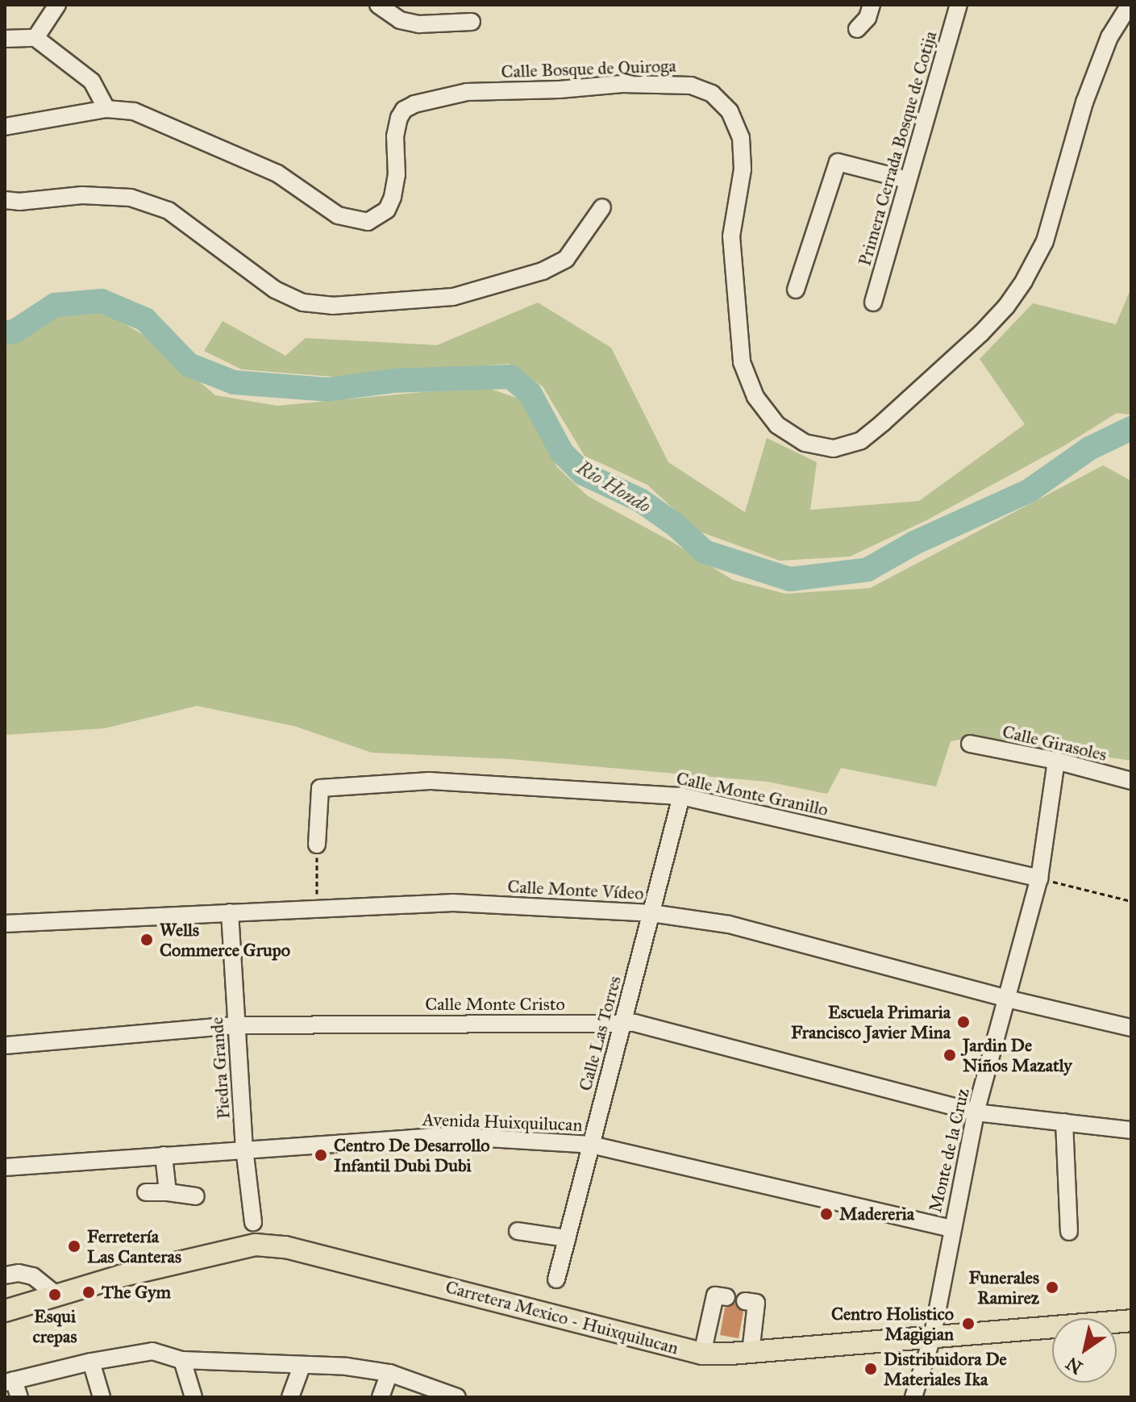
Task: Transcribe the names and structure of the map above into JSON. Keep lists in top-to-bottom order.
{
  "streets": {
    "main road": ["Carretera Mexico - Huixquilucan"],
    "street": [
      "Calle Bosque de Quiroga",
      "Primera Cerrada Bosque de Cotija",
      "Calle Girasoles",
      "Calle Monte Granillo",
      "Calle Monte Vídeo",
      "Calle Monte Cristo",
      "Calle Las Torres",
      "Piedra Grande",
      "Avenida Huixquilucan",
      "Monte de la Cruz"
    ]
  },
  "crossings": [
    ["Calle Girasoles", "Monte de la Cruz"],
    ["Calle Monte Granillo", "Calle Las Torres"],
    ["Calle Monte Granillo", "Monte de la Cruz"],
    ["Calle Monte Vídeo", "Calle Las Torres"],
    ["Calle Monte Vídeo", "Piedra Grande"],
    ["Calle Monte Vídeo", "Monte de la Cruz"],
    ["Calle Monte Cristo", "Calle Las Torres"],
    ["Calle Monte Cristo", "Piedra Grande"],
    ["Calle Monte Cristo", "Monte de la Cruz"],
    ["Calle Las Torres", "Avenida Huixquilucan"],
    ["Piedra Grande", "Avenida Huixquilucan"],
    ["Avenida Huixquilucan", "Monte de la Cruz"],
    ["Monte de la Cruz", "Carretera Mexico - Huixquilucan"]
  ],
  "water": ["Rio Hondo"],
  "places": [
    "Wells Commerce Grupo",
    "Escuela Primaria Francisco Javier Mina",
    "Jardin De Niños Mazatly",
    "Centro De Desarrollo Infantil Dubi Dubi",
    "Madereria",
    "Ferretería Las Canteras",
    "Funerales Ramirez",
    "The Gym",
    "Esqui crepas",
    "Centro Holistico Magigian",
    "Distribuidora De Materiales Ika"
  ],
  "north": "bottom left"
}
